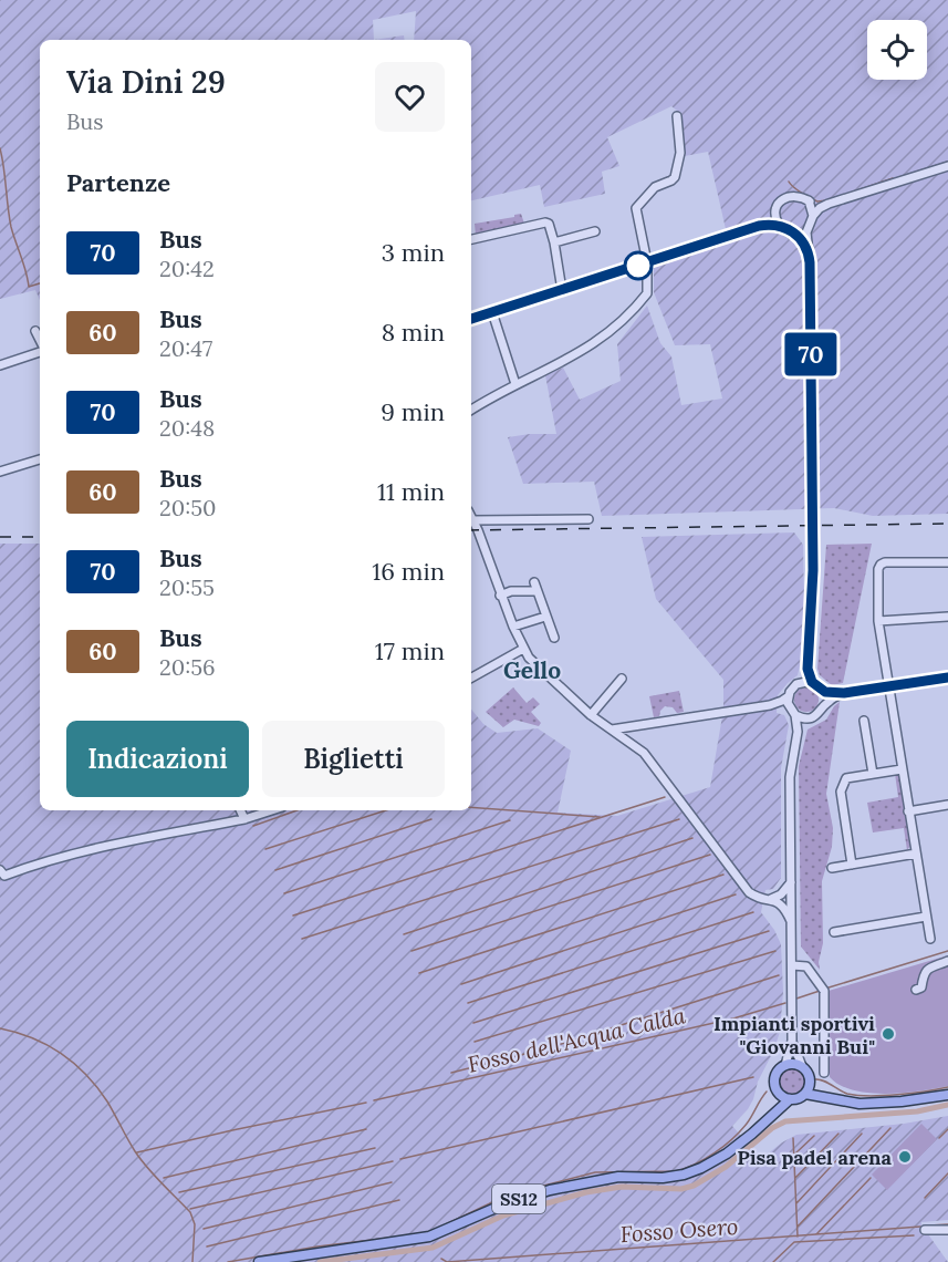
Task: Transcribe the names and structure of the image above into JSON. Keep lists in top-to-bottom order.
{
  "streets": {
    "main road": ["SS12"]
  },
  "districts": ["Gello"],
  "water": ["Fosso dell'Acqua Calda", "Fosso Osero"],
  "places": ["Impianti sportivi \"Giovanni Bui\"", "Pisa padel arena"],
  "lines": ["bus line 70"],
  "page": {
    "on_map": "70",
    "heading": [
      ["Via Dini 29", "Bus"],
      "Partenze"
    ],
    "list": [
      {
        "mark": "70",
        "name": "Bus",
        "note": "20:42",
        "value": "3 min"
      },
      {
        "mark": "60",
        "name": "Bus",
        "note": "20:47",
        "value": "8 min"
      },
      {
        "mark": "70",
        "name": "Bus",
        "note": "20:48",
        "value": "9 min"
      },
      {
        "mark": "60",
        "name": "Bus",
        "note": "20:50",
        "value": "11 min"
      },
      {
        "mark": "70",
        "name": "Bus",
        "note": "20:55",
        "value": "16 min"
      },
      {
        "mark": "60",
        "name": "Bus",
        "note": "20:56",
        "value": "17 min"
      }
    ],
    "buttons": ["Indicazioni", "Biglietti"]
  }
}
